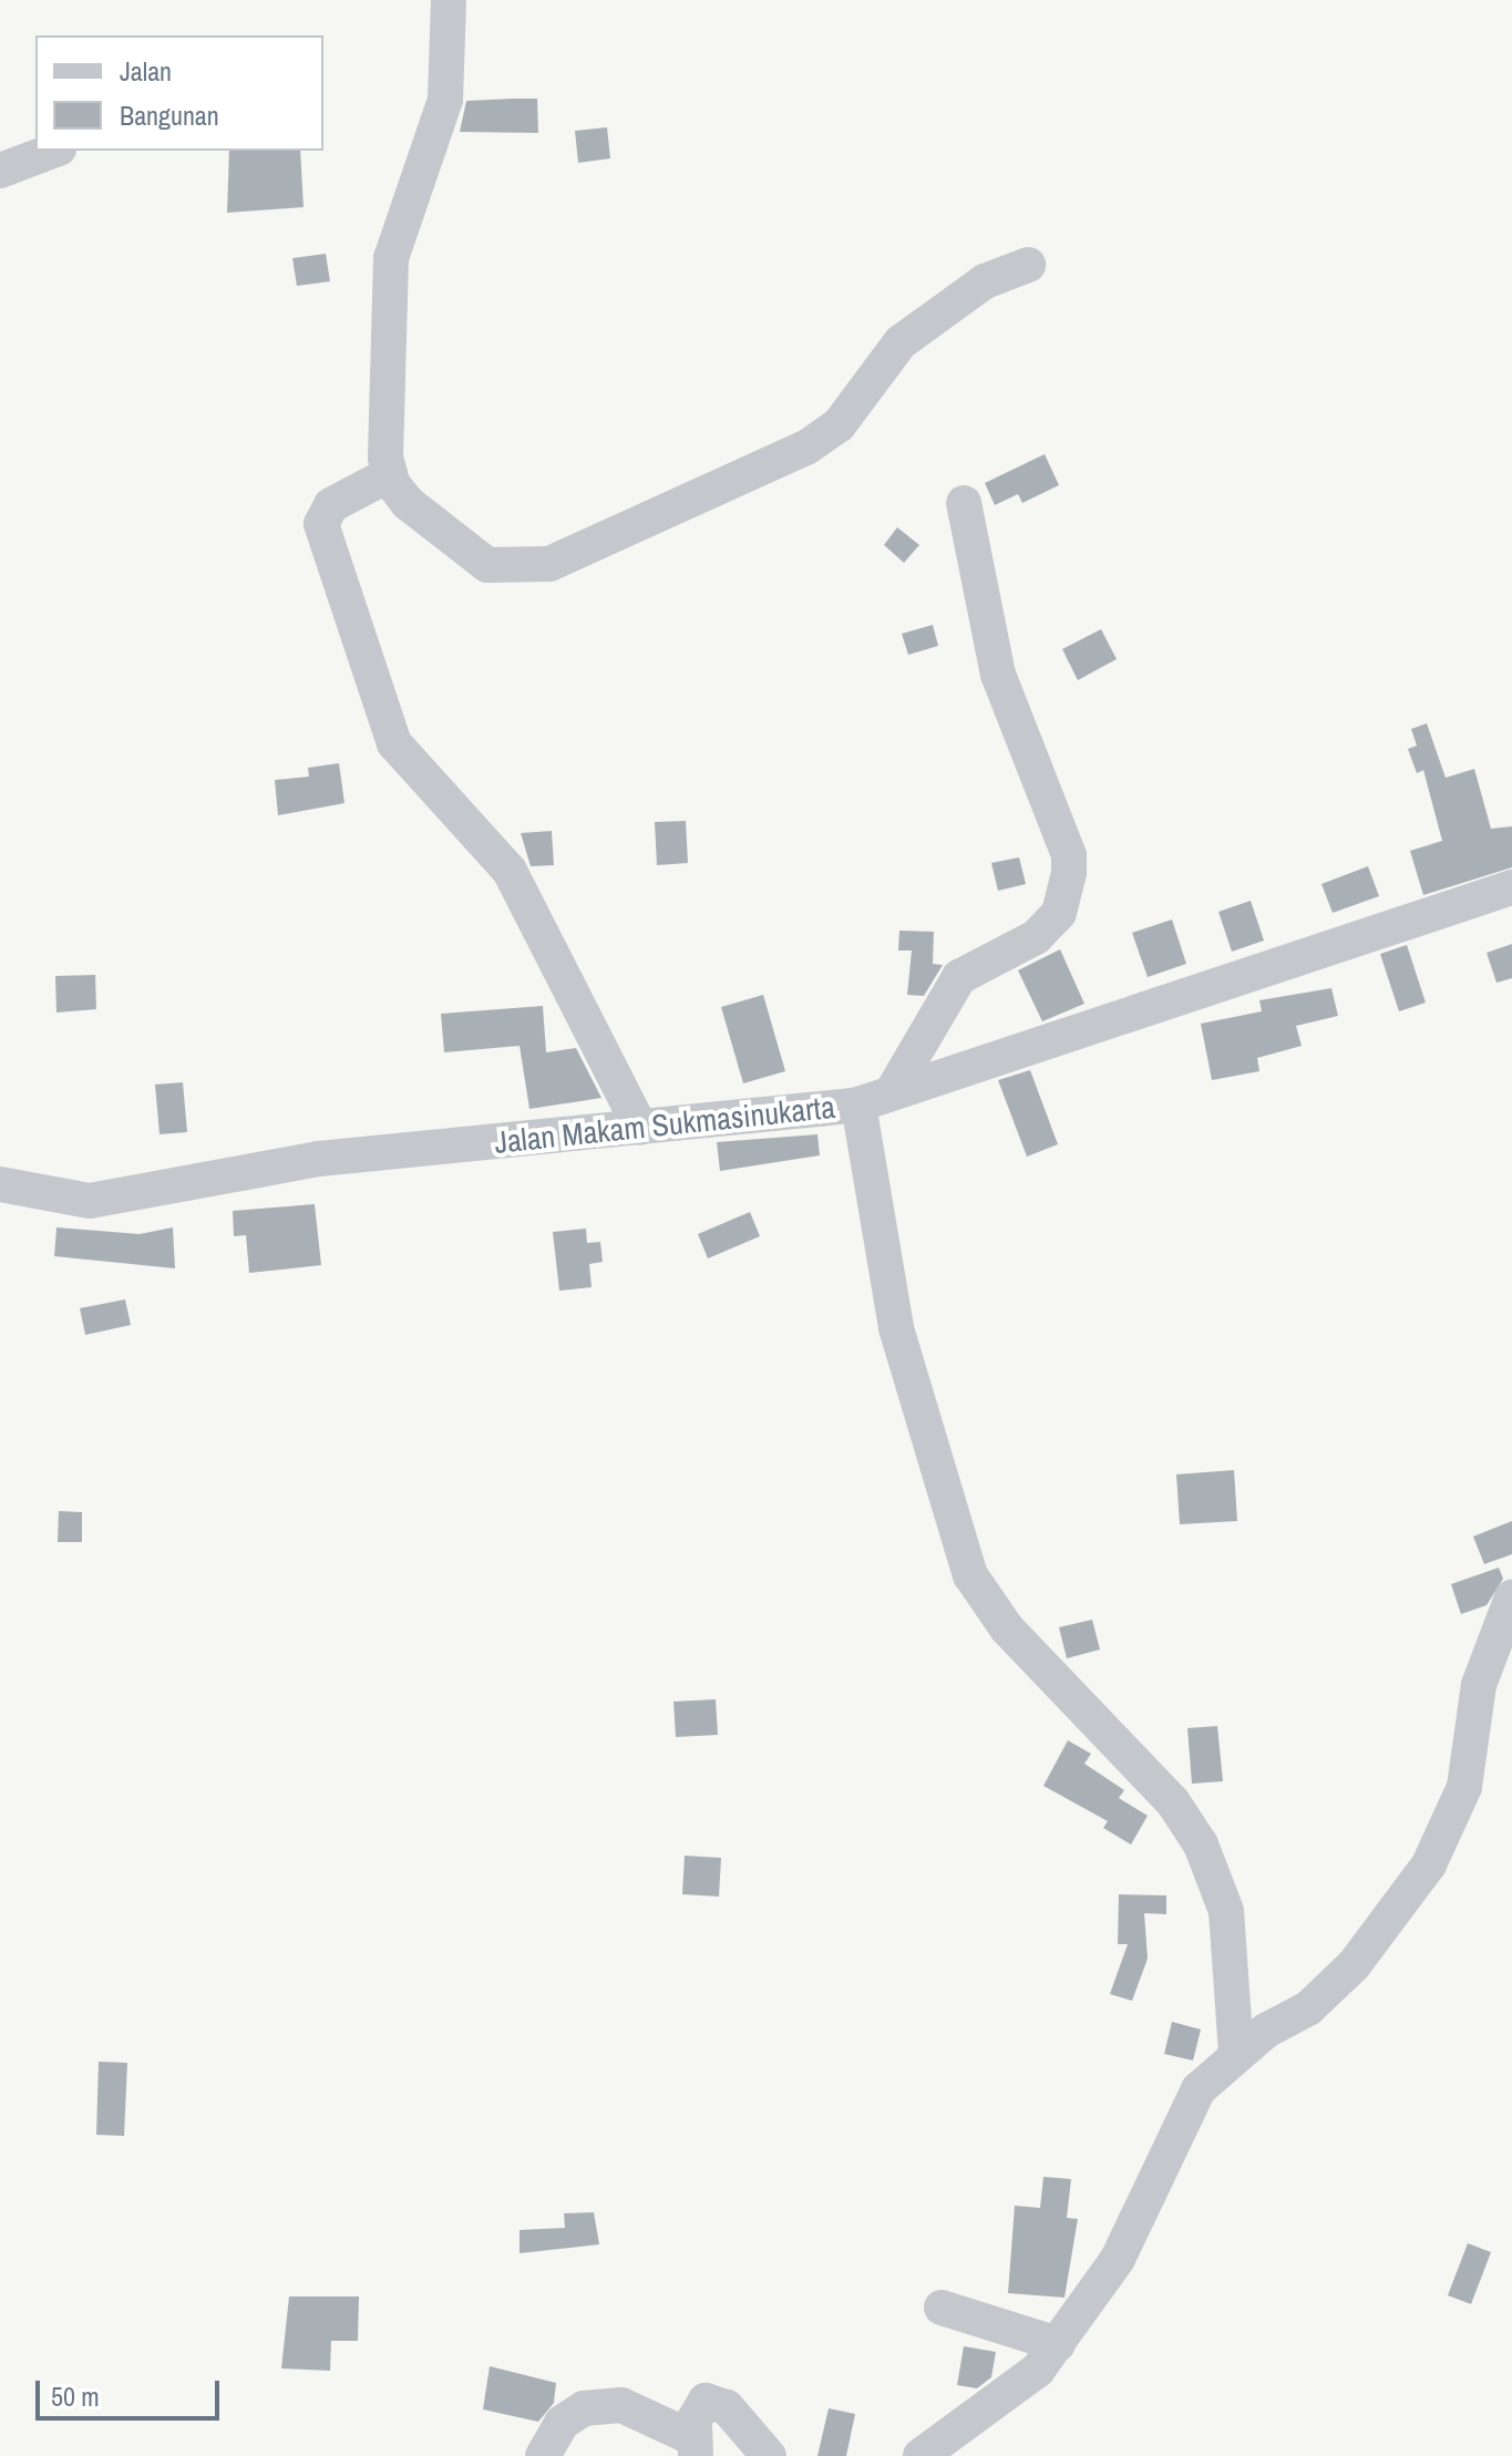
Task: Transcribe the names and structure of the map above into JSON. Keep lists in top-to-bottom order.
{
  "streets": {
    "street": ["Jalan Makam Sukmasinukarta"]
  },
  "legend": ["Jalan", "Bangunan"],
  "scale_bar": "50 m"
}
